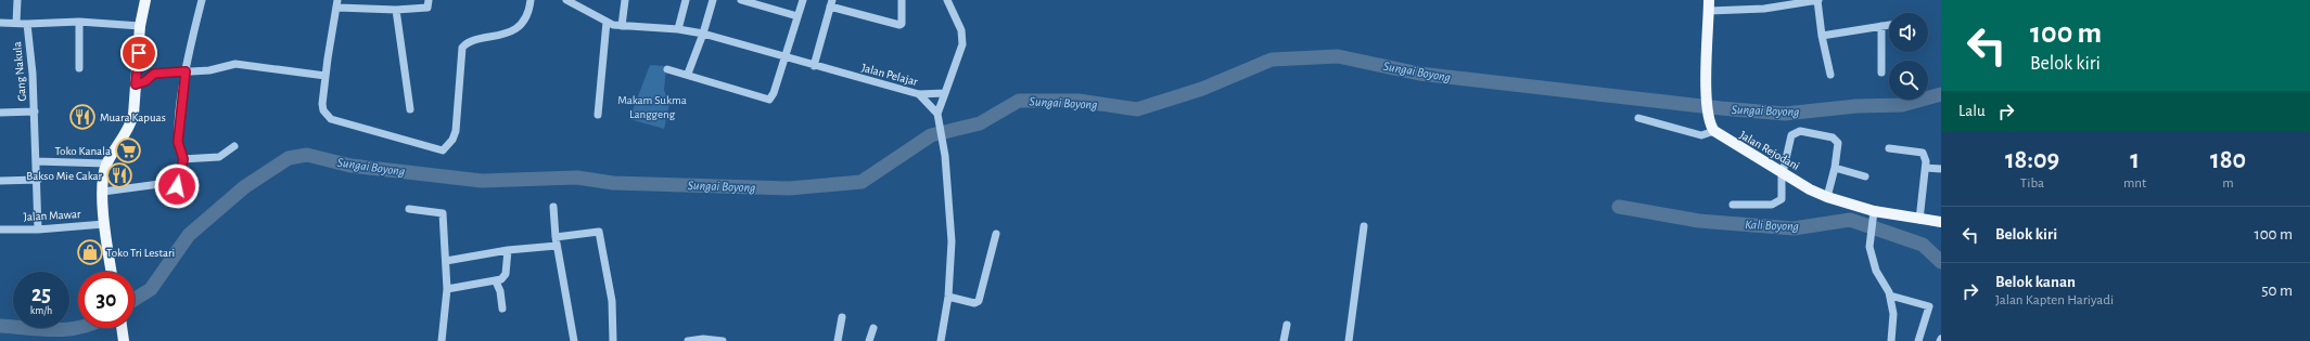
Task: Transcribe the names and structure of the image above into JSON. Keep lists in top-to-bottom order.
{
  "streets": {
    "main road": ["Jalan Rejodani"],
    "street": ["Gang Nakula", "Jalan Pelajar", "Jalan Mawar"]
  },
  "crossings": [
    ["Gang Nakula", "Jalan Mawar"]
  ],
  "water": ["Sungai Boyong", "Kali Boyong"],
  "parks": ["Makam Sukma Langgeng"],
  "places": {
    "restaurant": ["Muara Kapuas", "Bakso Mie Cakar"],
    "supermarket": ["Toko Kanala"],
    "shop": ["Toko Tri Lestari"]
  },
  "page": {
    "turn": ["100 m", "Belok kiri"],
    "then": "Lalu",
    "eta": [
      "18:09",
      "Tiba",
      "1",
      "mnt",
      "180",
      "m"
    ],
    "list": [
      {
        "name": "Belok kiri",
        "value": "100 m"
      },
      {
        "name": "Belok kanan",
        "note": "Jalan Kapten Hariyadi",
        "value": "50 m"
      }
    ],
    "speed": "25 km/h",
    "limit": "30"
  }
}
